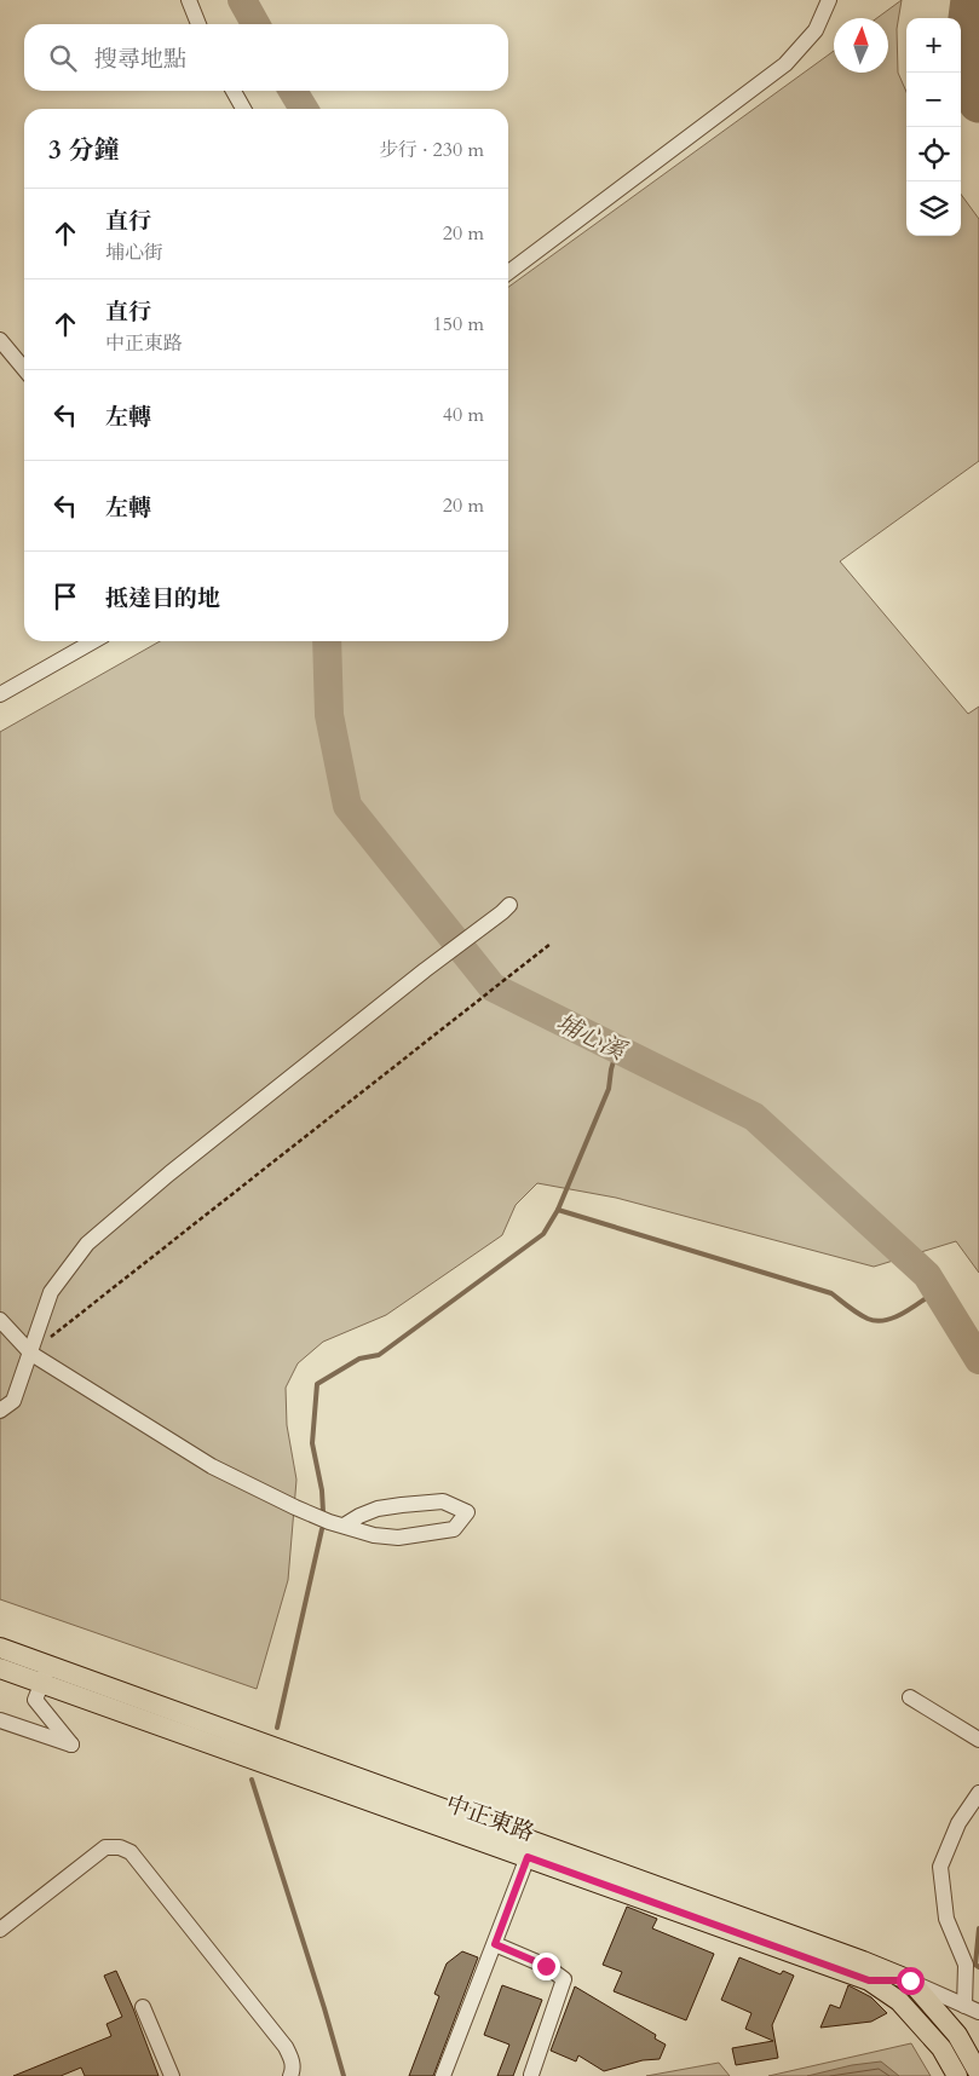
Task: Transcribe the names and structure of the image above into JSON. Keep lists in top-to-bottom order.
{
  "streets": {
    "main road": ["中正東路"]
  },
  "water": ["埔心溪"],
  "north": "top",
  "page": {
    "map_buttons": ["+", "−"],
    "search": "搜尋地點",
    "heading": ["3 分鐘", "步行 · 230 m"],
    "list": [
      ["直行", "埔心街", "20 m"],
      ["直行", "中正東路", "150 m"],
      ["左轉", "40 m"],
      ["左轉", "20 m"],
      "抵達目的地"
    ]
  }
}
